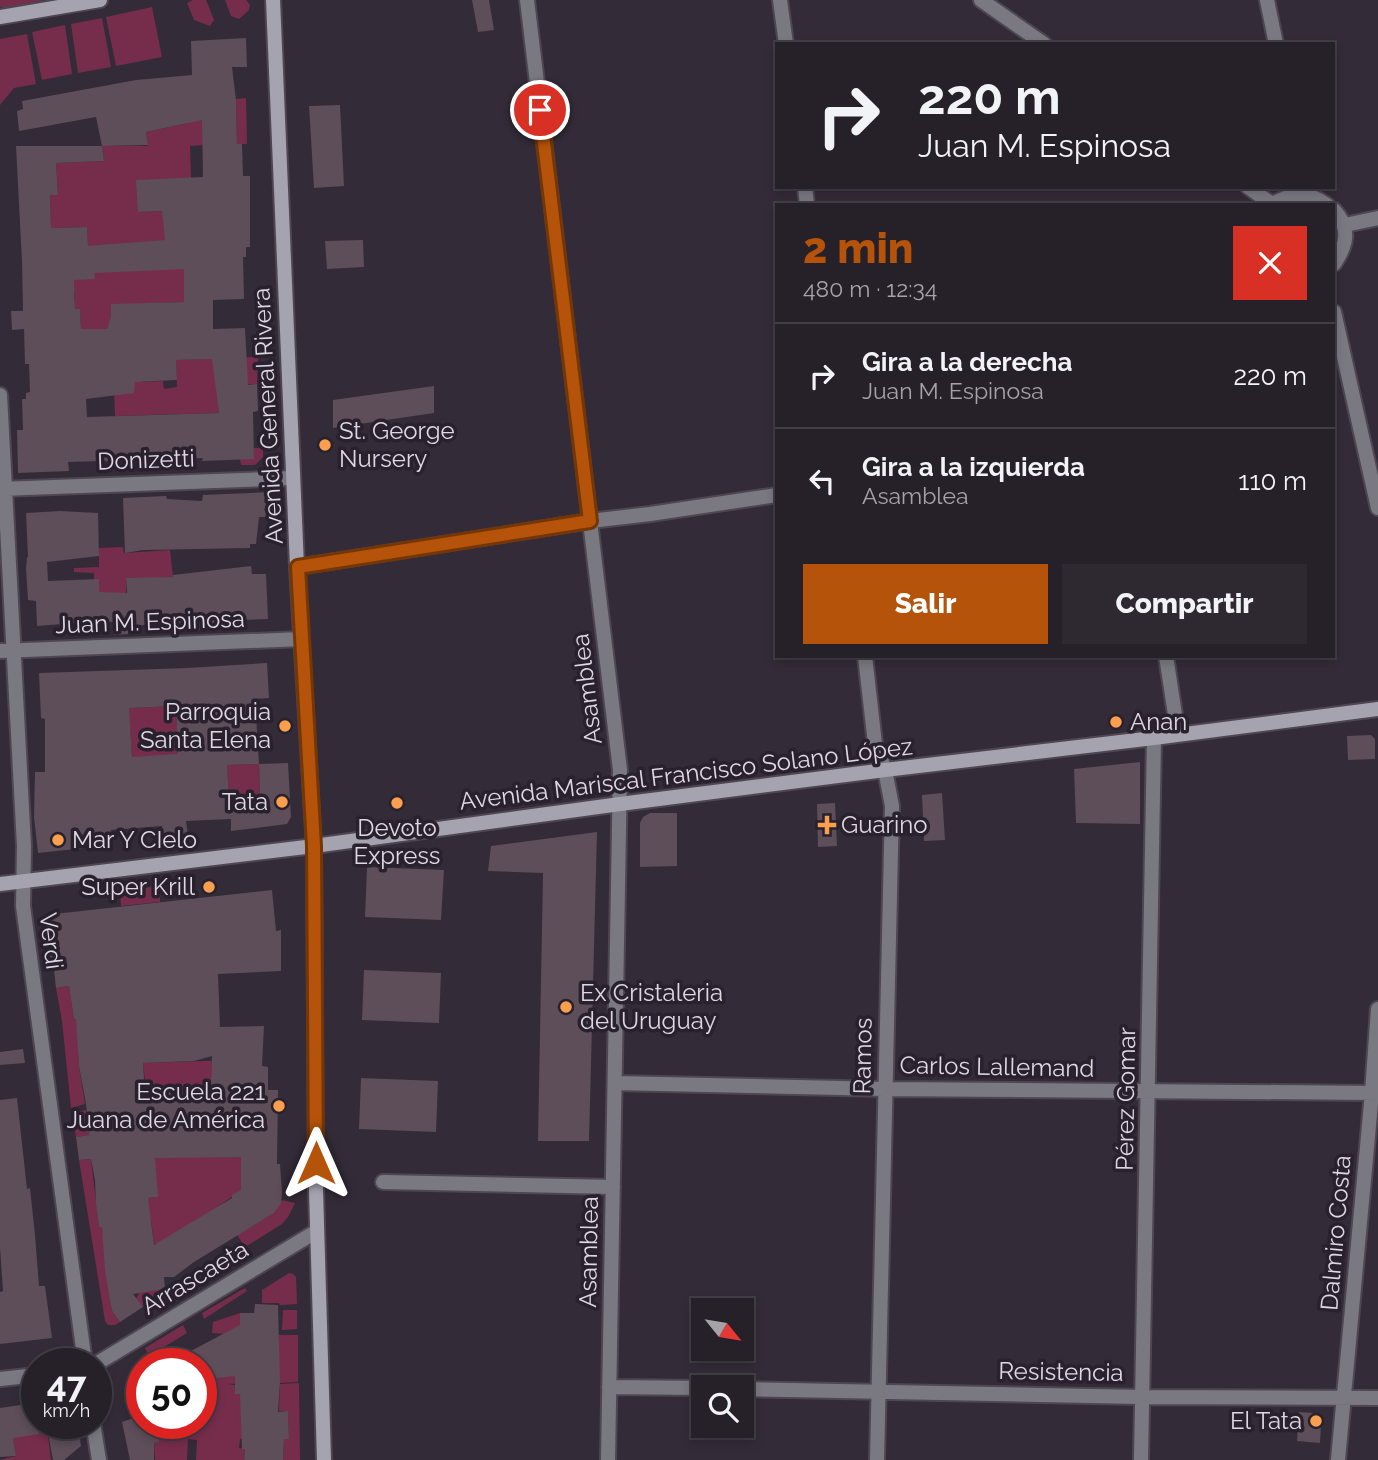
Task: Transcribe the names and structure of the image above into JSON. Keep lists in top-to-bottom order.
{
  "streets": {
    "main road": ["Avenida General Rivera", "Avenida Mariscal Francisco Solano López"],
    "street": [
      "Donizetti",
      "Juan M. Espinosa",
      "Asamblea",
      "Verdi",
      "Ramos",
      "Carlos Lallemand",
      "Pérez Gomar",
      "Dalmiro Costa",
      "Arrascaeta",
      "Resistencia"
    ]
  },
  "crossings": [
    ["Avenida General Rivera", "Donizetti"],
    ["Avenida General Rivera", "Juan M. Espinosa"],
    ["Avenida General Rivera", "Avenida Mariscal Francisco Solano López"],
    ["Avenida General Rivera", "Arrascaeta"],
    ["Donizetti", "Verdi"],
    ["Juan M. Espinosa", "Verdi"],
    ["Asamblea", "Avenida Mariscal Francisco Solano López"],
    ["Asamblea", "Carlos Lallemand"],
    ["Avenida Mariscal Francisco Solano López", "Verdi"],
    ["Avenida Mariscal Francisco Solano López", "Ramos"],
    ["Avenida Mariscal Francisco Solano López", "Pérez Gomar"],
    ["Ramos", "Carlos Lallemand"],
    ["Ramos", "Resistencia"],
    ["Carlos Lallemand", "Pérez Gomar"],
    ["Carlos Lallemand", "Dalmiro Costa"],
    ["Pérez Gomar", "Resistencia"],
    ["Dalmiro Costa", "Resistencia"]
  ],
  "places": {
    "other": [
      "St. George Nursery",
      "Anan",
      "Parroquia Santa Elena",
      "Tata",
      "Devoto Express",
      "Mar Y CIelo",
      "Super Krill",
      "Ex Cristaleria del Uruguay",
      "Escuela 221 Juana de América",
      "El Tata"
    ],
    "health": ["Guarino"]
  },
  "north": "bottom right",
  "page": {
    "turn": ["220 m", "Juan M. Espinosa"],
    "heading": ["2 min", "480 m · 12:34"],
    "list": [
      {
        "name": "Gira a la derecha",
        "note": "Juan M. Espinosa",
        "value": "220 m"
      },
      {
        "name": "Gira a la izquierda",
        "note": "Asamblea",
        "value": "110 m"
      }
    ],
    "buttons": ["Salir", "Compartir"],
    "speed": "47 km/h",
    "limit": "50"
  }
}
